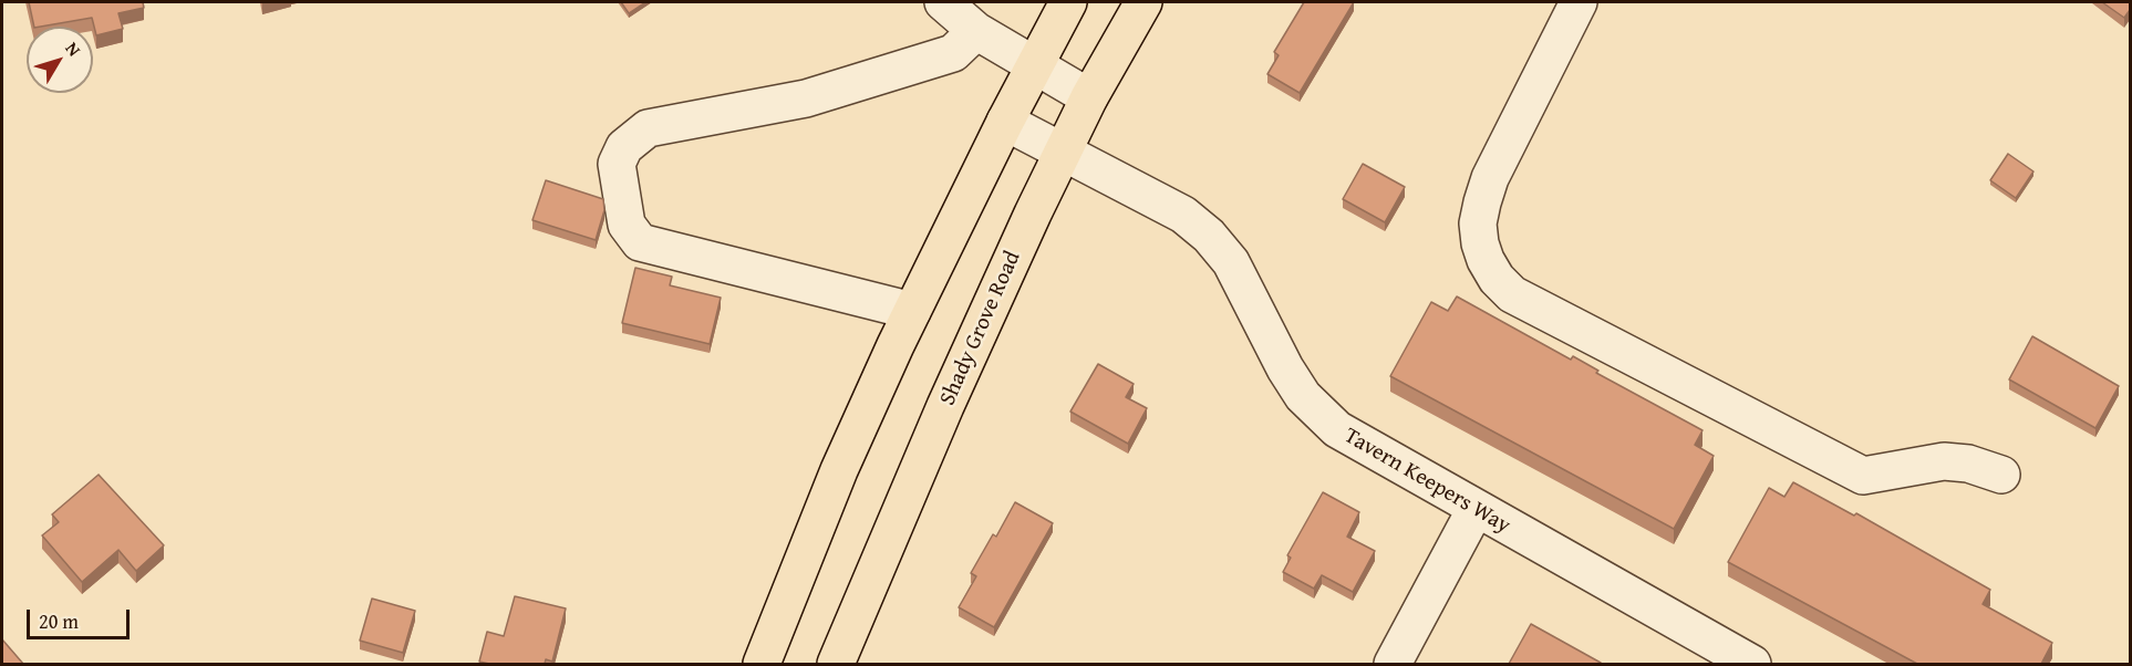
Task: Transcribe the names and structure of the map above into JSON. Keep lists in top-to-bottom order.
{
  "streets": {
    "main road": ["Shady Grove Road"],
    "street": ["Tavern Keepers Way"]
  },
  "crossings": [
    ["Shady Grove Road", "Tavern Keepers Way"]
  ],
  "scale_bar": "20 m",
  "north": "top right"
}
